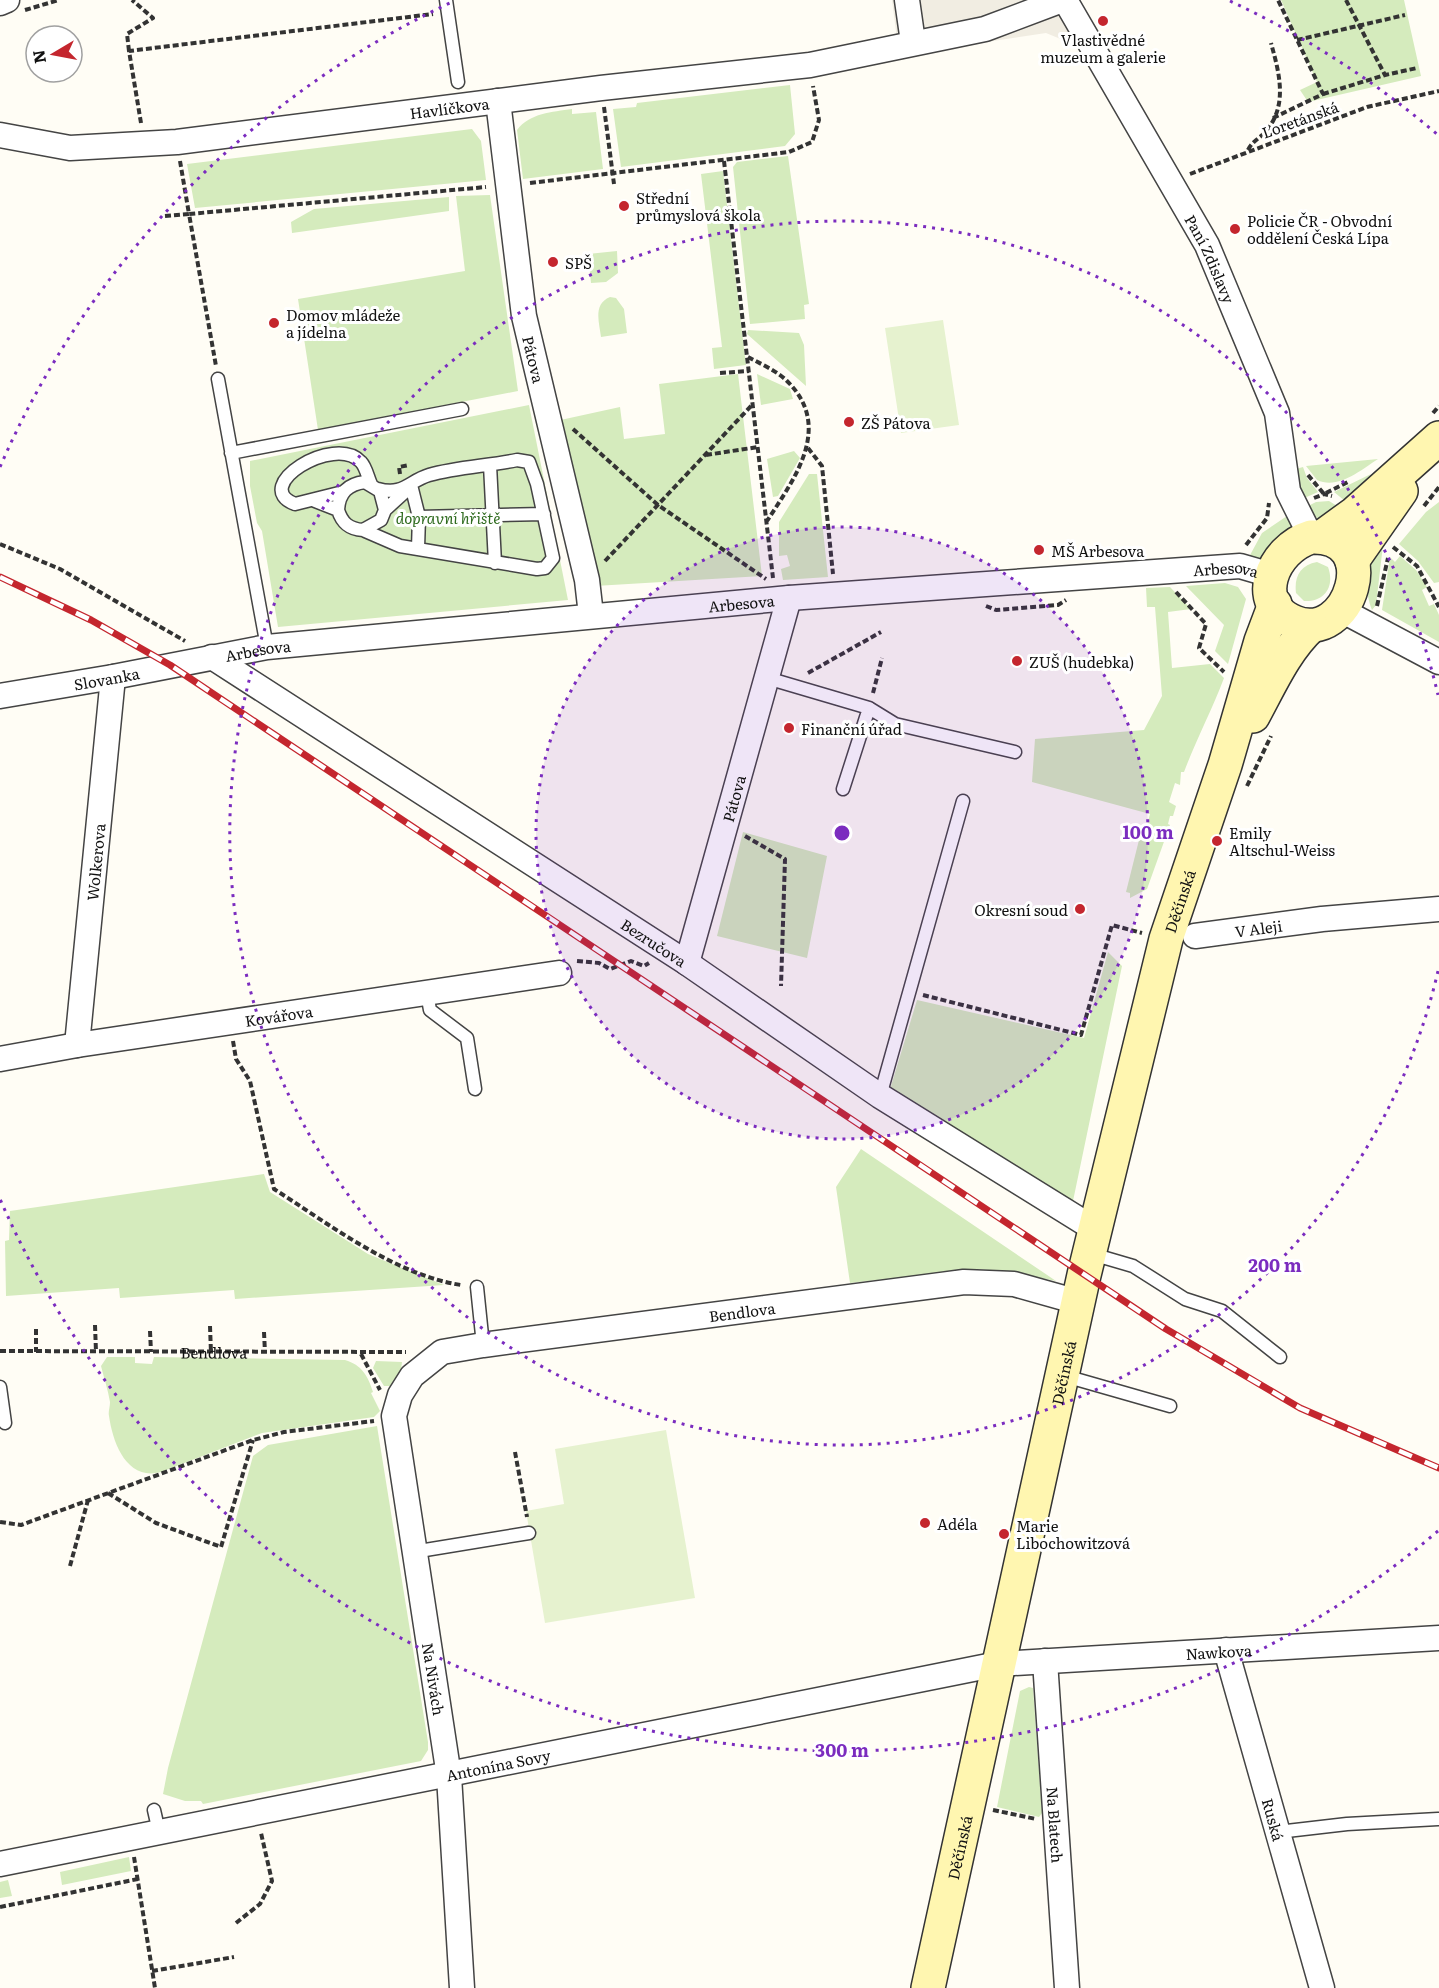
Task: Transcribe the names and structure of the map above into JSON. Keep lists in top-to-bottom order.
{
  "streets": {
    "main road": ["Děčínská"],
    "street": [
      "Havlíčkova",
      "Paní Zdislavy",
      "Pátova",
      "Arbesova",
      "Slovanka",
      "Wolkerova",
      "V Aleji",
      "Bezručova",
      "Kovářova",
      "Bendlova",
      "Nawkova",
      "Na Nivách",
      "Antonína Sovy",
      "Ruská",
      "Na Blatech"
    ],
    "path": ["Loretánská"]
  },
  "crossings": [
    ["Havlíčkova", "Paní Zdislavy"],
    ["Havlíčkova", "Pátova"],
    ["Loretánská", "Paní Zdislavy"],
    ["Paní Zdislavy", "Arbesova"],
    ["Paní Zdislavy", "Děčínská"],
    ["Pátova", "Arbesova"],
    ["Pátova", "Bezručova"],
    ["Arbesova", "Slovanka"],
    ["Arbesova", "Děčínská"],
    ["Arbesova", "Bezručova"],
    ["Slovanka", "Wolkerova"],
    ["Slovanka", "Bezručova"],
    ["Wolkerova", "Kovářova"],
    ["Děčínská", "Bezručova"],
    ["Děčínská", "Bendlova"],
    ["Děčínská", "Nawkova"],
    ["Děčínská", "Antonína Sovy"],
    ["Bendlova", "Na Nivách"],
    ["Nawkova", "Antonína Sovy"],
    ["Nawkova", "Ruská"],
    ["Nawkova", "Na Blatech"],
    ["Na Nivách", "Antonína Sovy"]
  ],
  "parks": ["dopravní hřiště"],
  "places": [
    "Vlastivědné muzeum a galerie",
    "Střední průmyslová škola",
    "Policie ČR - Obvodní oddělení Česká Lípa",
    "SPŠ",
    "Domov mládeže a jídelna",
    "ZŠ Pátova",
    "MŠ Arbesova",
    "ZUŠ (hudebka)",
    "Finanční úřad",
    "Emily Altschul-Weiss",
    "Okresní soud",
    "Adéla",
    "Marie Libochowitzová"
  ],
  "north": "left",
  "rings": ["100 m", "200 m", "300 m"]
}
